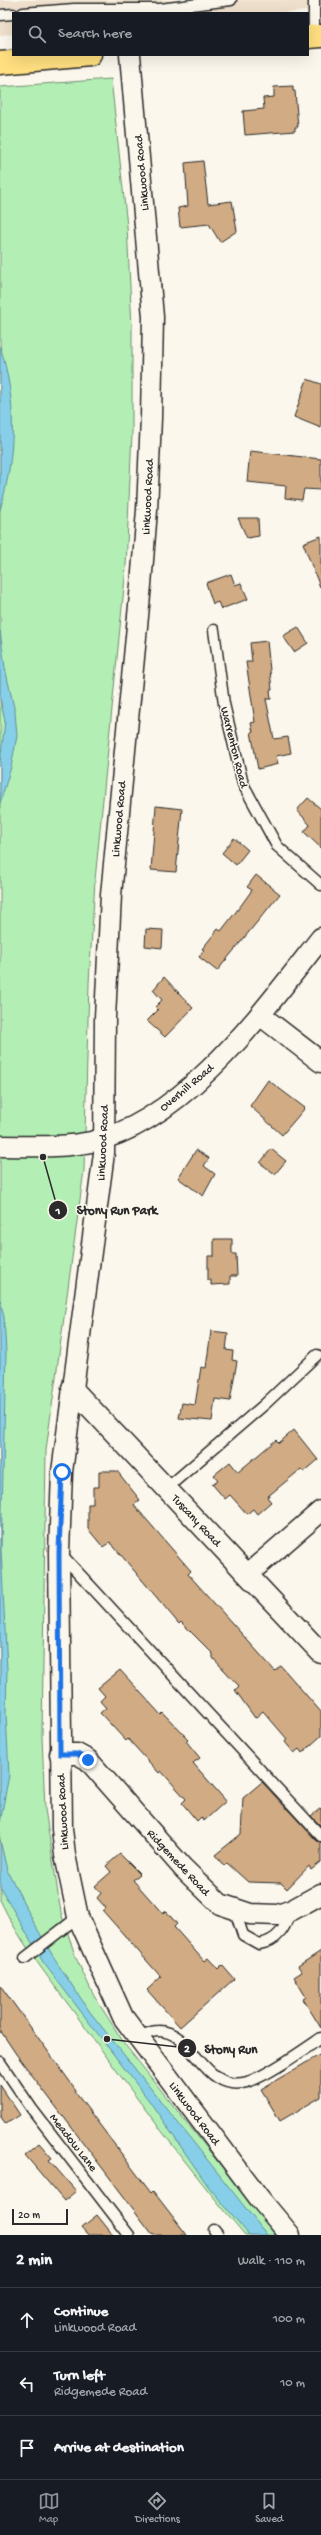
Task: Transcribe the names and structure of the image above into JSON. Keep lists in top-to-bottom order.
{
  "streets": {
    "street": [
      "Linkwood Road",
      "Overhill Road",
      "Tuscany Road",
      "Ridgemede Road"
    ],
    "lane": ["Warrenton Road", "Meadow Lane"]
  },
  "crossings": [
    ["Linkwood Road", "Overhill Road"],
    ["Linkwood Road", "Tuscany Road"],
    ["Linkwood Road", "Ridgemede Road"]
  ],
  "places": ["Stony Run Park", "Stony Run"],
  "scale_bar": "20 m",
  "page": {
    "search": "Search here",
    "scale": "20 m",
    "heading": ["2 min", "Walk · 110 m"],
    "list": [
      ["Continue", "Linkwood Road", "100 m"],
      ["Turn left", "Ridgemede Road", "10 m"],
      "Arrive at destination"
    ],
    "nav": ["Map", "Directions", "Saved"]
  }
}
